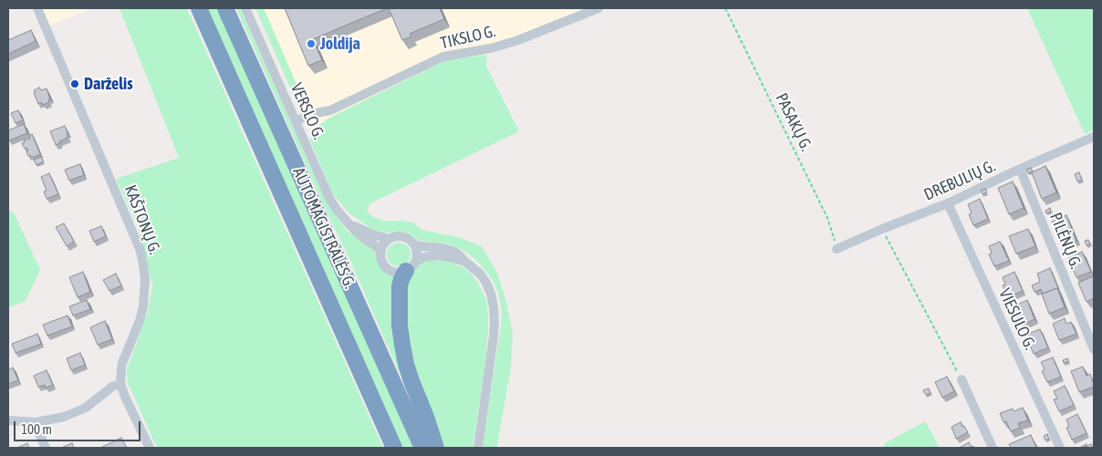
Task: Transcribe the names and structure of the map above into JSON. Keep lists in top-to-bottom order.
{
  "streets": {
    "highway": ["AUTOMAGISTRALĖS G."],
    "street": [
      "TIKSLO G.",
      "VERSLO G.",
      "DREBULIŲ G.",
      "KAŠTONŲ G.",
      "PILĖNŲ G.",
      "VIESULO G."
    ],
    "path": ["PASAKŲ G."]
  },
  "crossings": [
    ["TIKSLO G.", "VERSLO G."],
    ["PASAKŲ G.", "DREBULIŲ G."],
    ["DREBULIŲ G.", "PILĖNŲ G."],
    ["DREBULIŲ G.", "VIESULO G."]
  ],
  "places": ["Joldija", "Darželis"],
  "scale_bar": "100 m"
}
